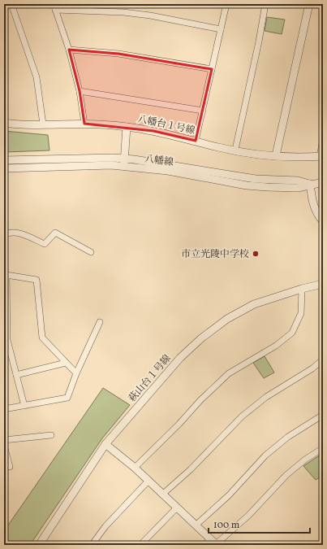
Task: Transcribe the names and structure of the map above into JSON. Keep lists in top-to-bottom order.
{
  "streets": {
    "street": ["八幡台１号線", "八幡線", "萩山台１号線"]
  },
  "places": ["市立光陵中学校"],
  "scale_bar": "100 m"
}
